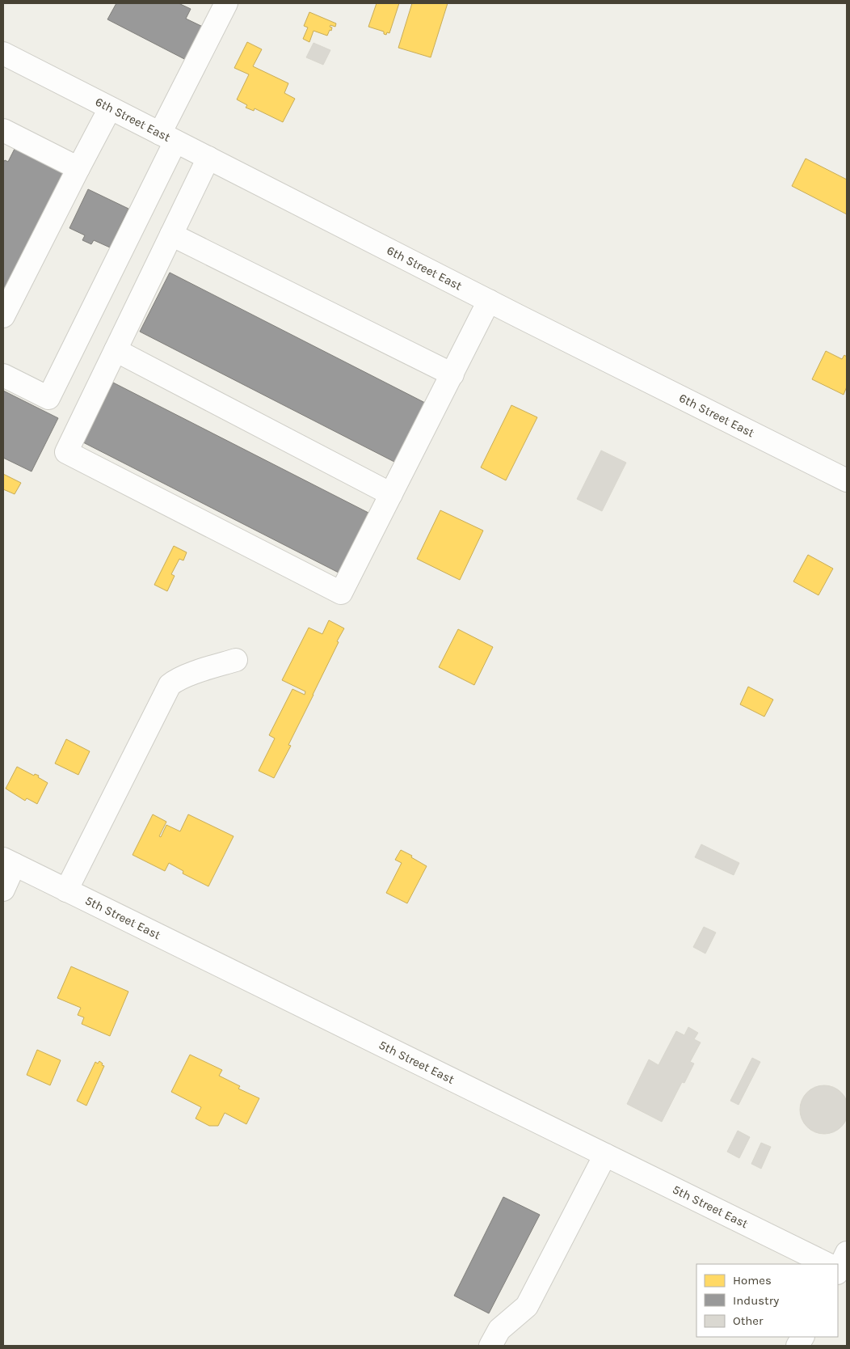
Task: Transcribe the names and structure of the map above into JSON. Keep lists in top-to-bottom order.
{
  "streets": {
    "street": ["6th Street East", "5th Street East"]
  },
  "legend": ["Homes", "Industry", "Other"]
}
